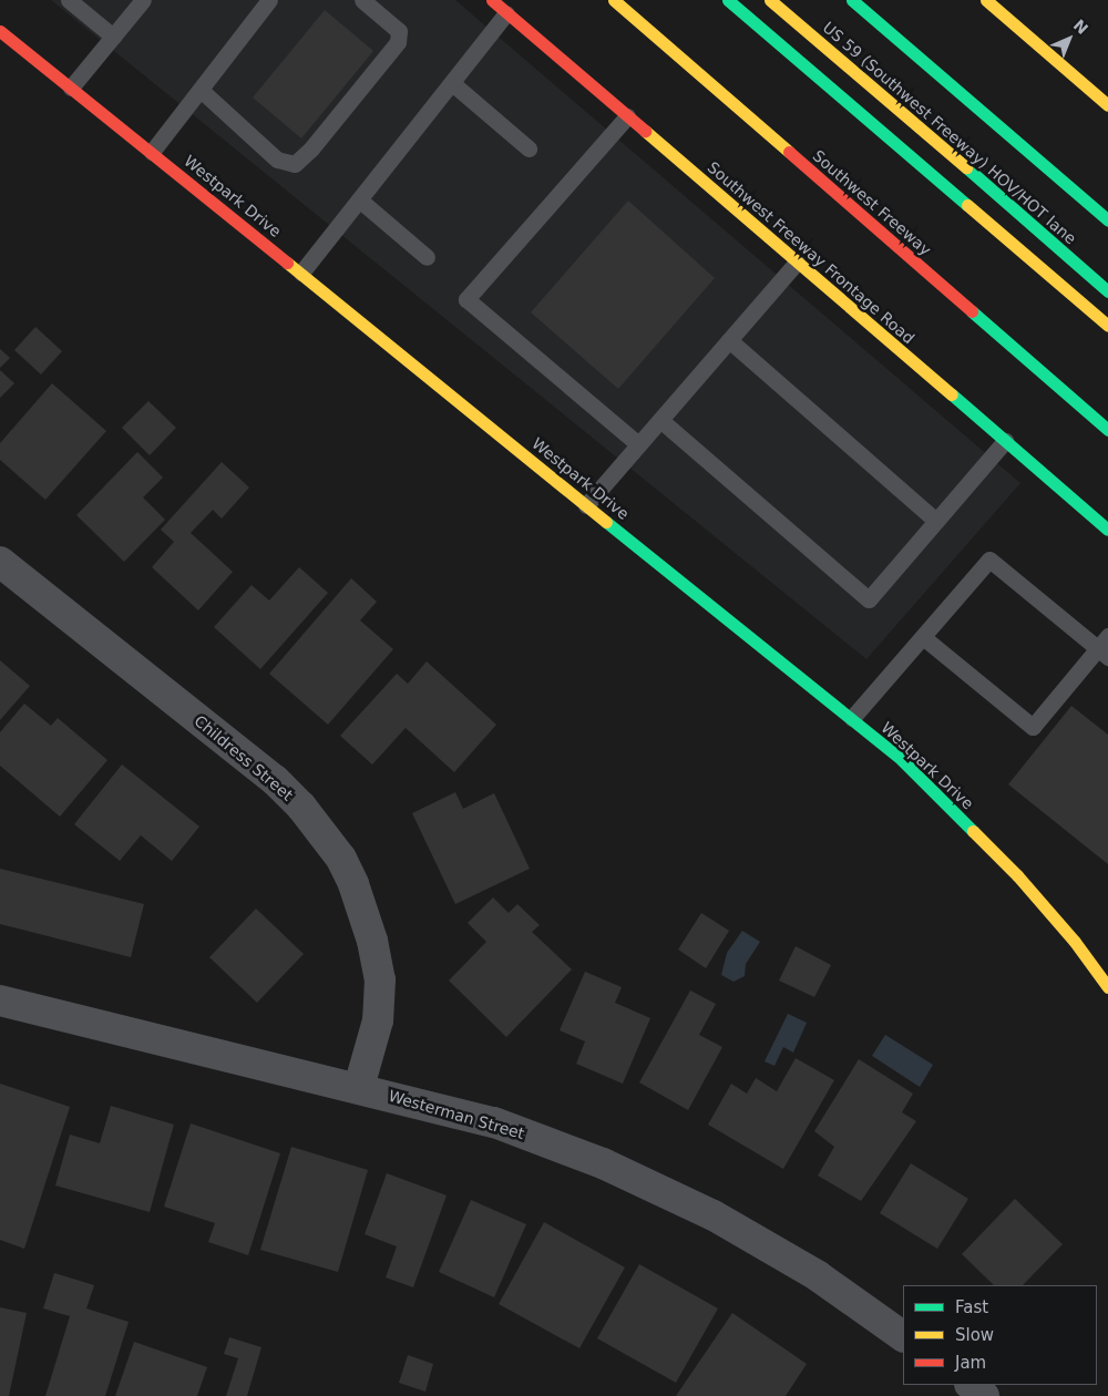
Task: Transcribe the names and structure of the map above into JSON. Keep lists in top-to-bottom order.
{
  "streets": {
    "main road": [
      "US 59 (Southwest Freeway) HOV/HOT lane",
      "Westpark Drive",
      "Southwest Freeway",
      "Southwest Freeway Frontage Road"
    ],
    "street": ["Childress Street", "Westerman Street"]
  },
  "crossings": [
    ["Childress Street", "Westerman Street"]
  ],
  "legend": ["Fast", "Slow", "Jam"],
  "north": "top right"
}
